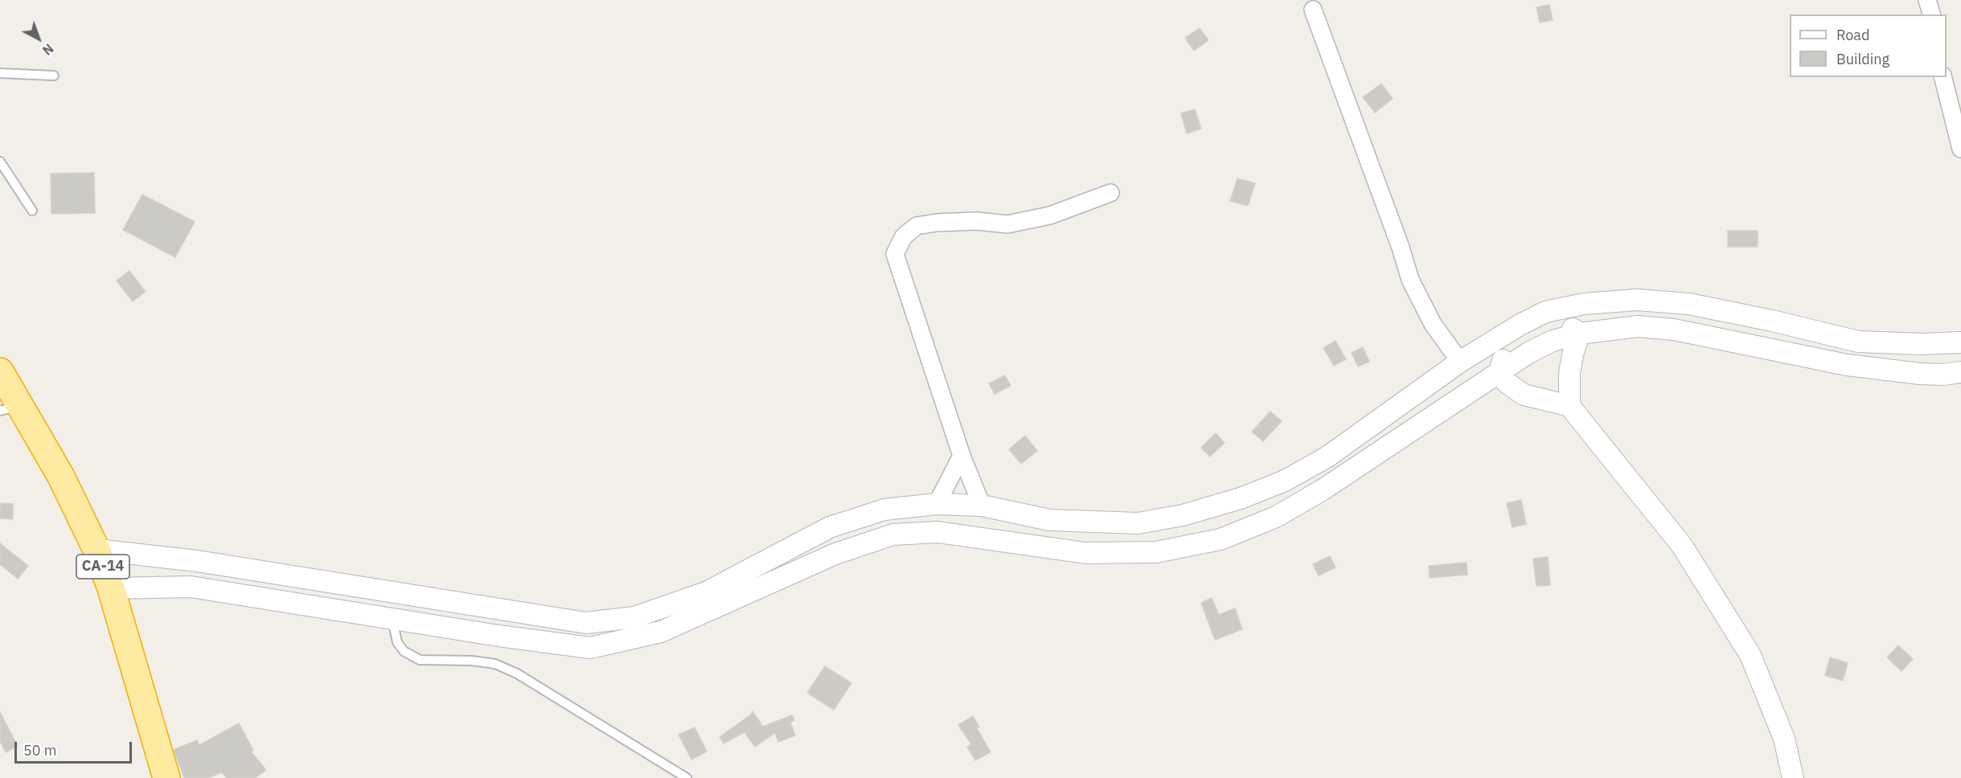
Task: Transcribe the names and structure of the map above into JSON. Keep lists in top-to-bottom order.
{
  "streets": {
    "highway": ["CA-14"]
  },
  "legend": ["Road", "Building"],
  "scale_bar": "50 m",
  "north": "bottom right"
}
